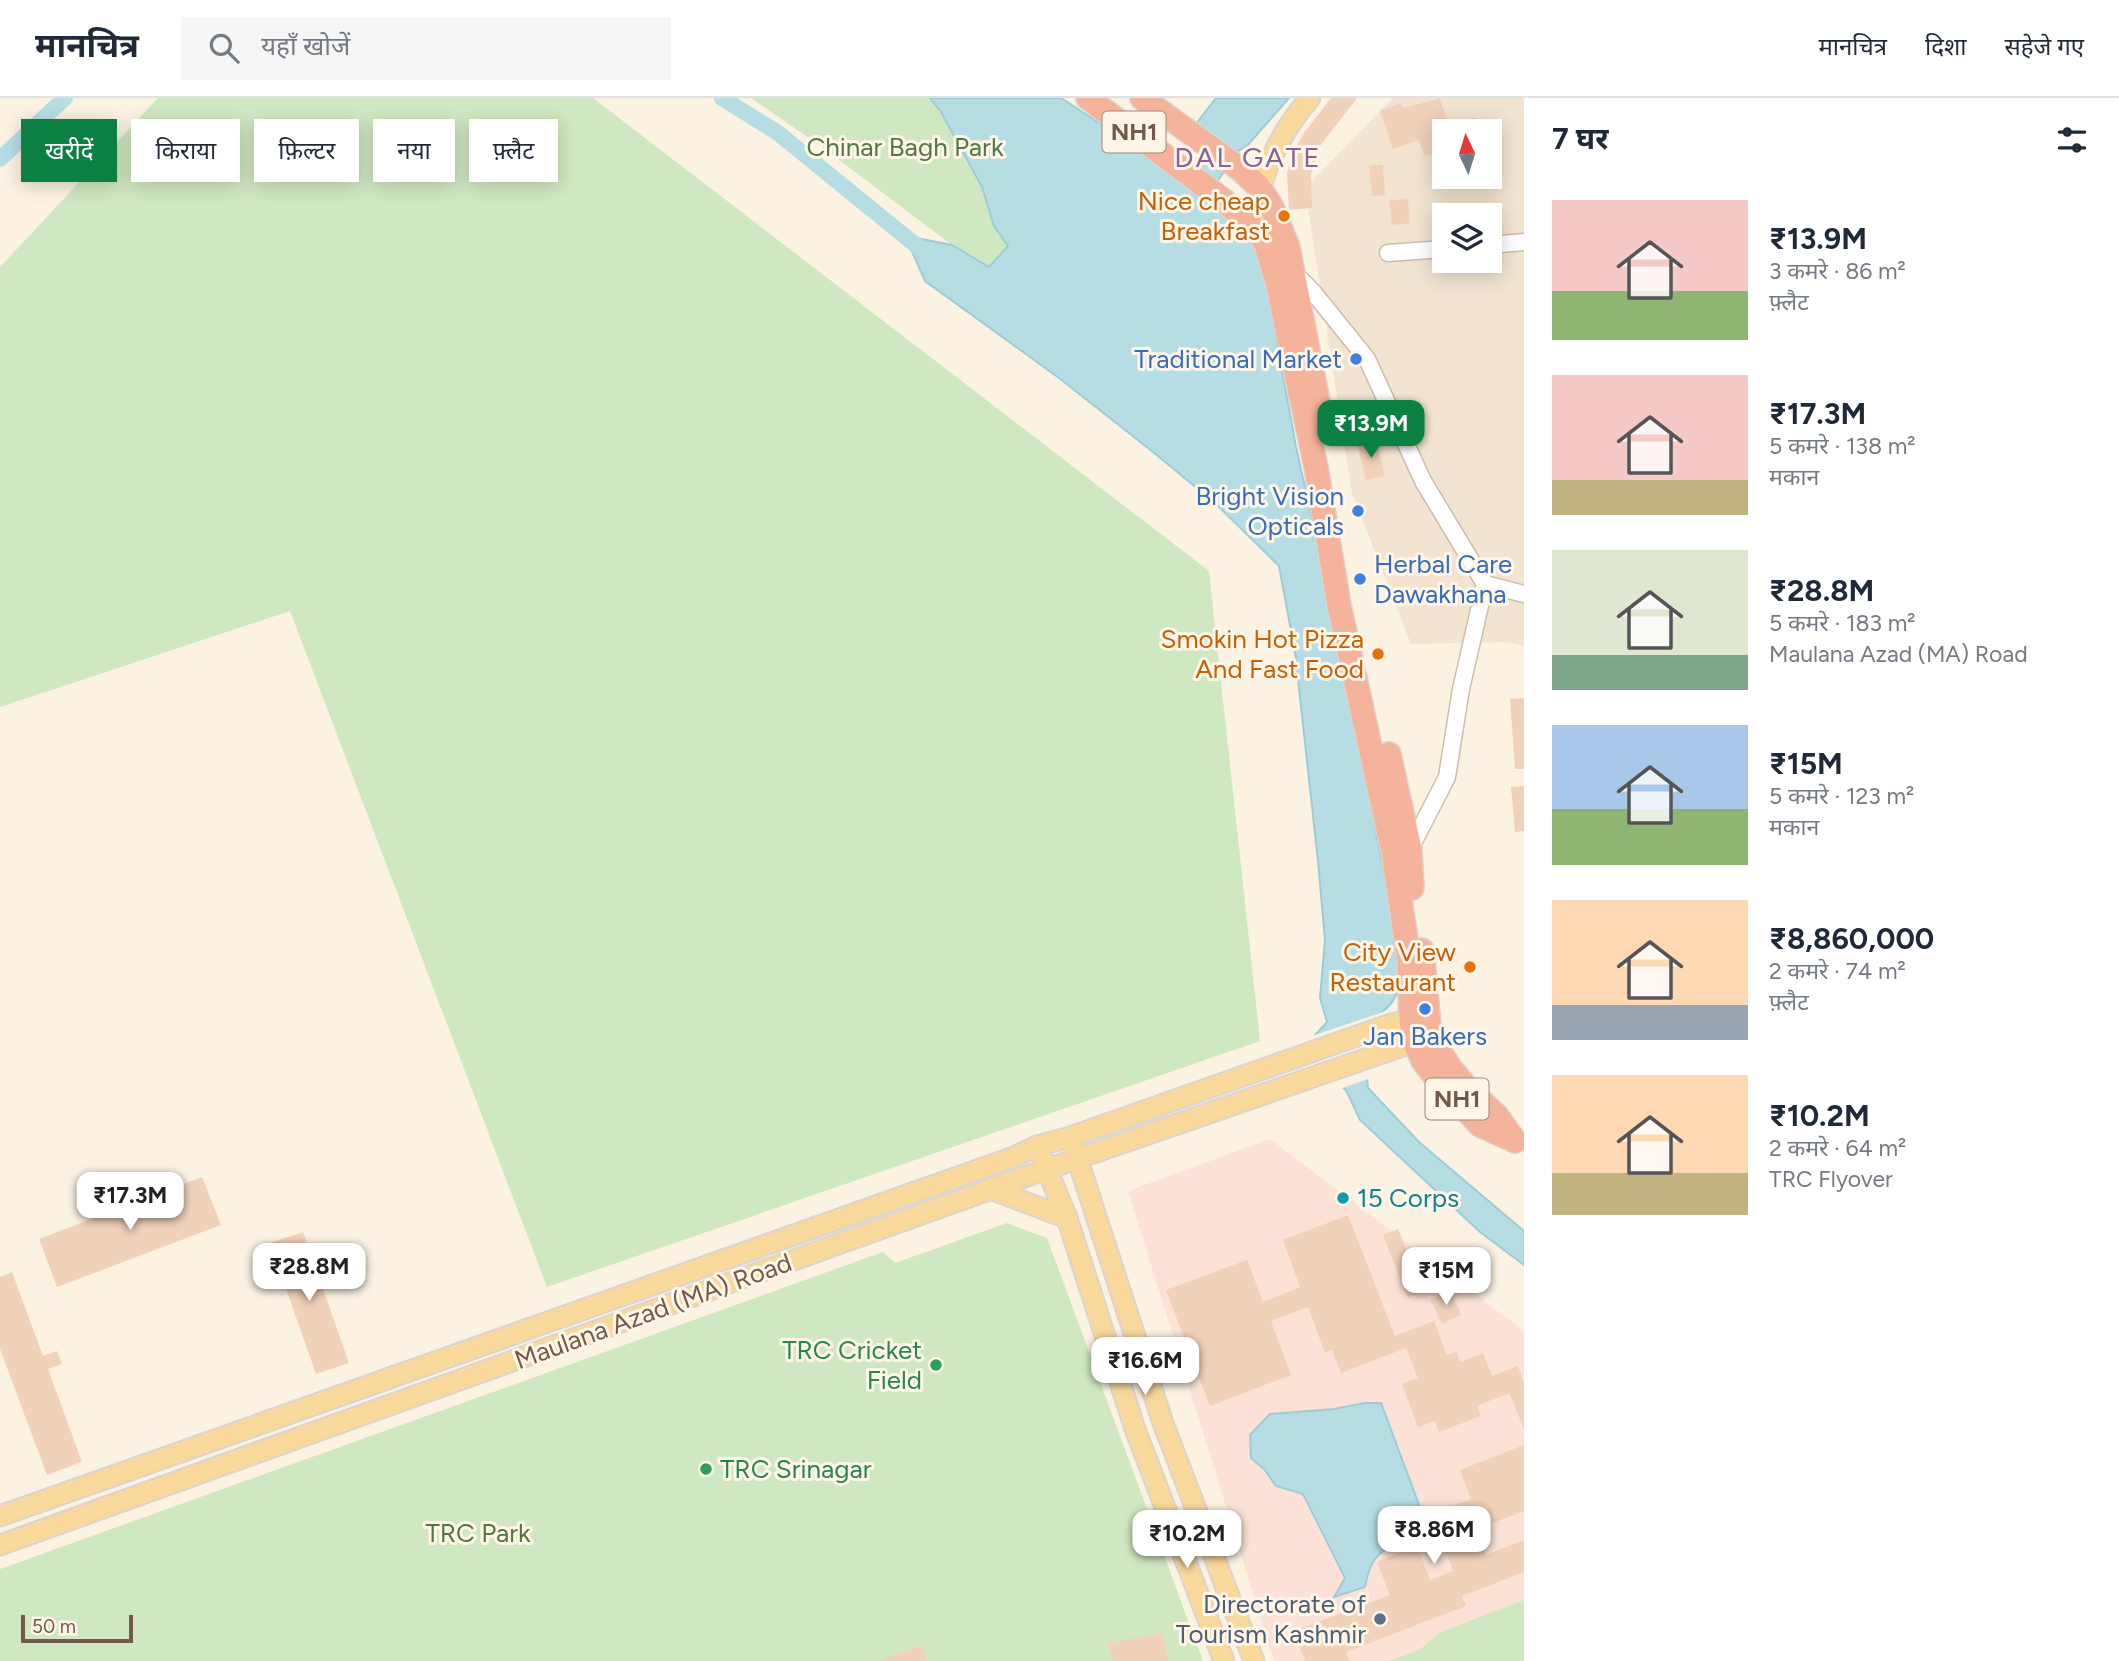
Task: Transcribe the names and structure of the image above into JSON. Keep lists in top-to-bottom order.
{
  "streets": {
    "highway": ["NH1"],
    "main road": ["Maulana Azad (MA) Road"]
  },
  "crossings": [
    ["NH1", "Maulana Azad (MA) Road"]
  ],
  "districts": ["DAL GATE"],
  "parks": ["Chinar Bagh Park", "TRC Park"],
  "places": [
    "Nice cheap Breakfast",
    "Traditional Market",
    "Bright Vision Opticals",
    "Herbal Care Dawakhana",
    "Smokin Hot Pizza And Fast Food",
    "City View Restaurant",
    "Jan Bakers",
    "15 Corps",
    "TRC Cricket Field",
    "TRC Srinagar",
    "Directorate of Tourism Kashmir"
  ],
  "scale_bar": "50 m",
  "north": "top",
  "page": {
    "header": "मानचित्र",
    "search": "यहाँ खोजें",
    "nav": ["मानचित्र", "दिशा", "सहेजे गए"],
    "heading": "7 घर",
    "chip": [
      "खरीदें",
      "किराया",
      "फ़िल्टर",
      "नया",
      "फ़्लैट"
    ],
    "list": [
      {
        "name": "₹13.9M",
        "note": "3 कमरे · 86 m² · फ़्लैट"
      },
      {
        "name": "₹17.3M",
        "note": "5 कमरे · 138 m² · मकान"
      },
      {
        "name": "₹28.8M",
        "note": "5 कमरे · 183 m² · Maulana Azad (MA) Road"
      },
      {
        "name": "₹15M",
        "note": "5 कमरे · 123 m² · मकान"
      },
      {
        "name": "₹8,860,000",
        "note": "2 कमरे · 74 m² · फ़्लैट"
      },
      {
        "name": "₹10.2M",
        "note": "2 कमरे · 64 m² · TRC Flyover"
      }
    ],
    "price": [
      "₹13.9M",
      "₹17.3M",
      "₹28.8M",
      "₹15M",
      "₹16.6M",
      "₹8.86M",
      "₹10.2M"
    ],
    "scale": "50 m"
  }
}
